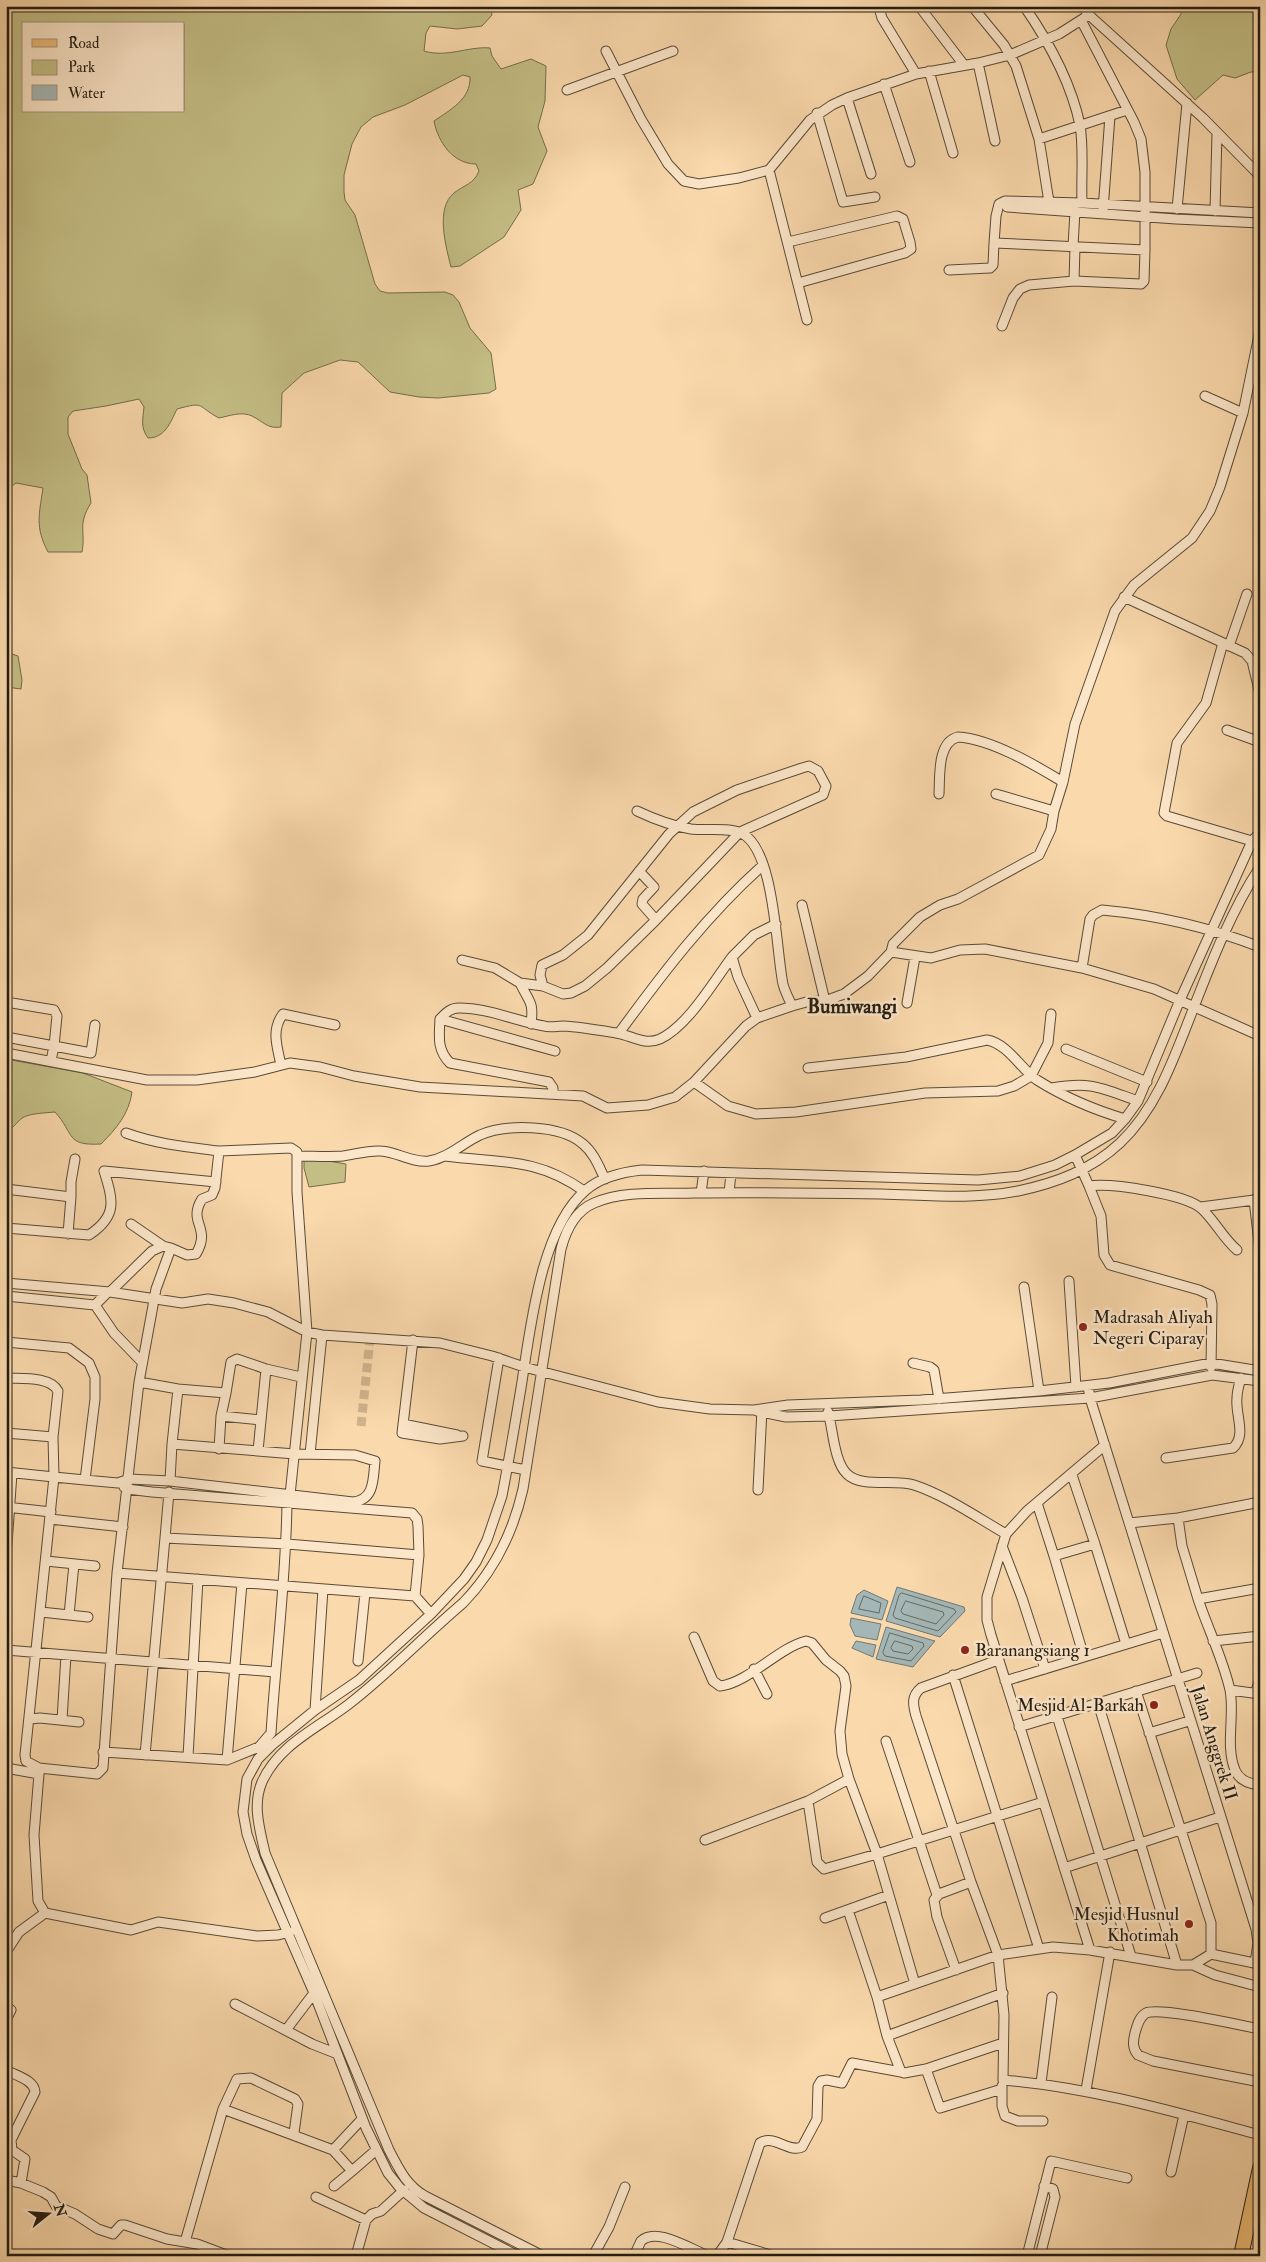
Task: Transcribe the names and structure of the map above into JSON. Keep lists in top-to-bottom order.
{
  "streets": {
    "street": ["Jalan Anggrek II"]
  },
  "districts": ["Bumiwangi"],
  "places": [
    "Madrasah Aliyah Negeri Ciparay",
    "Baranangsiang 1",
    "Mesjid Al-Barkah",
    "Mesjid Husnul Khotimah"
  ],
  "legend": ["Road", "Park", "Water"],
  "north": "right"
}
